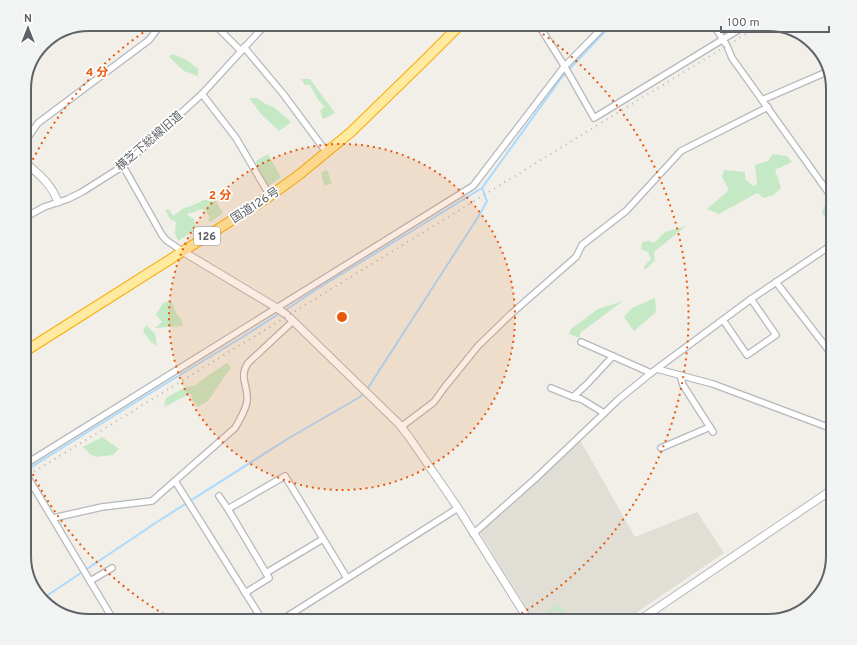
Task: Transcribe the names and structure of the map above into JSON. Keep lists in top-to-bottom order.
{
  "streets": {
    "highway": ["国道126号", "126"],
    "street": ["横芝下総線旧道"]
  },
  "scale_bar": "100 m",
  "north": "top",
  "rings": ["4 分", "2 分"]
}
